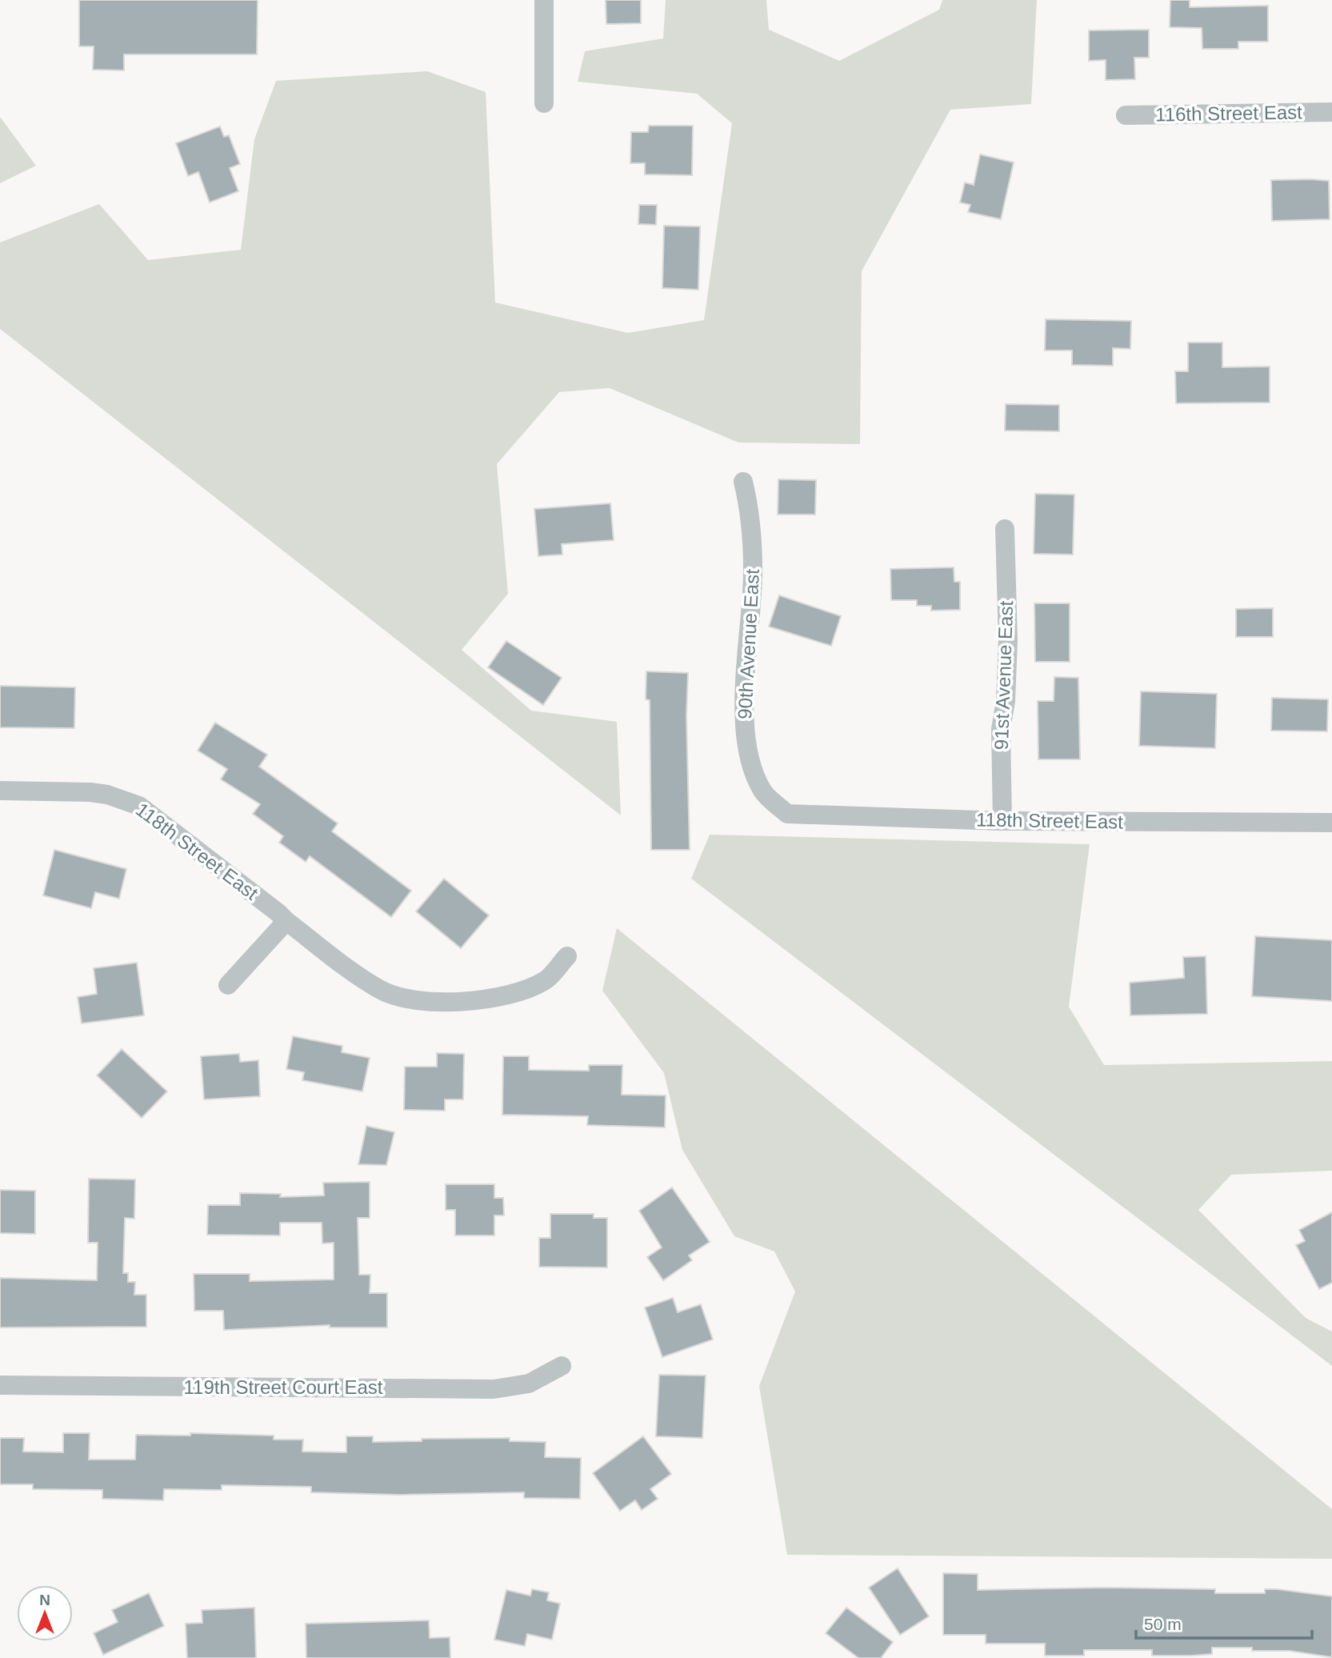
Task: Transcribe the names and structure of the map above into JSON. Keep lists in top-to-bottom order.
{
  "streets": {
    "street": [
      "116th Street East",
      "90th Avenue East",
      "91st Avenue East",
      "118th Street East",
      "119th Street Court East"
    ]
  },
  "crossings": [
    ["90th Avenue East", "118th Street East"],
    ["91st Avenue East", "118th Street East"]
  ],
  "scale_bar": "50 m",
  "north": "top"
}
